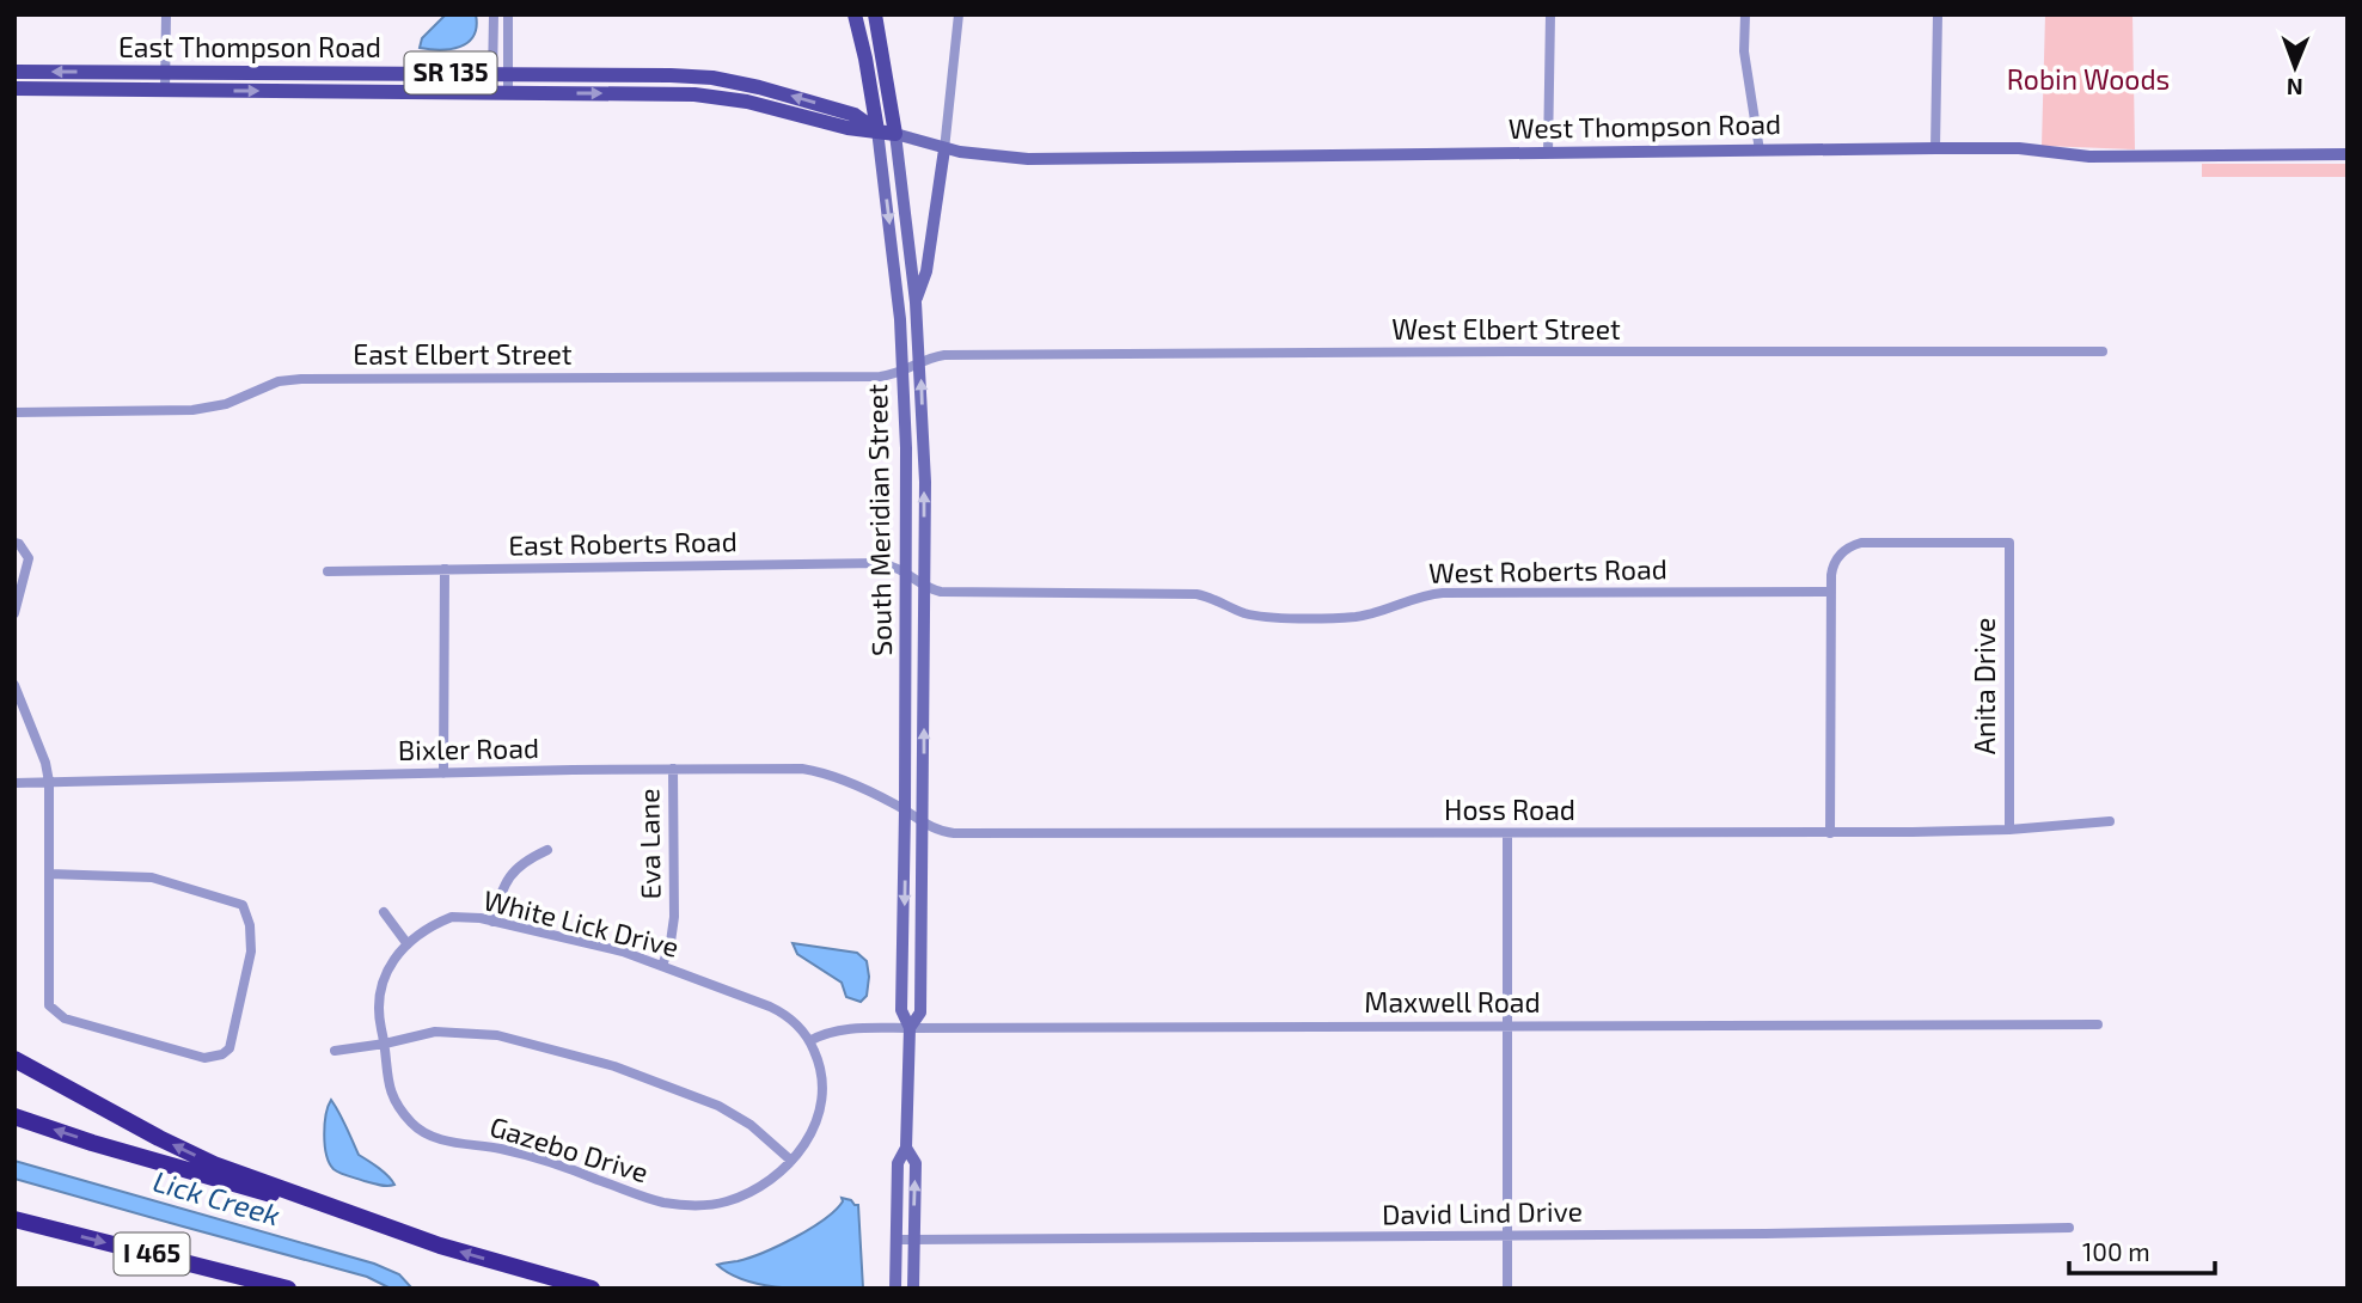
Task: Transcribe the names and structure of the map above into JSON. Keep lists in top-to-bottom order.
{
  "streets": {
    "highway": ["I 465"],
    "main road": [
      "East Thompson Road",
      "SR 135",
      "West Thompson Road",
      "South Meridian Street"
    ],
    "street": [
      "West Elbert Street",
      "East Elbert Street",
      "East Roberts Road",
      "West Roberts Road",
      "Anita Drive",
      "Bixler Road",
      "Hoss Road",
      "Eva Lane",
      "White Lick Drive",
      "Maxwell Road",
      "Gazebo Drive",
      "David Lind Drive"
    ]
  },
  "crossings": [
    ["East Thompson Road", "West Thompson Road"],
    ["East Thompson Road", "South Meridian Street"],
    ["West Thompson Road", "South Meridian Street"],
    ["West Elbert Street", "East Elbert Street"],
    ["West Elbert Street", "South Meridian Street"],
    ["East Elbert Street", "South Meridian Street"],
    ["South Meridian Street", "East Roberts Road"],
    ["South Meridian Street", "West Roberts Road"],
    ["South Meridian Street", "Bixler Road"],
    ["South Meridian Street", "Hoss Road"],
    ["South Meridian Street", "Maxwell Road"],
    ["South Meridian Street", "David Lind Drive"],
    ["East Roberts Road", "West Roberts Road"],
    ["West Roberts Road", "Anita Drive"],
    ["Anita Drive", "Hoss Road"],
    ["Bixler Road", "Hoss Road"],
    ["Bixler Road", "Eva Lane"],
    ["Eva Lane", "White Lick Drive"],
    ["White Lick Drive", "Maxwell Road"],
    ["White Lick Drive", "Gazebo Drive"]
  ],
  "water": ["Lick Creek"],
  "parks": ["Robin Woods"],
  "scale_bar": "100 m",
  "north": "bottom"
}
